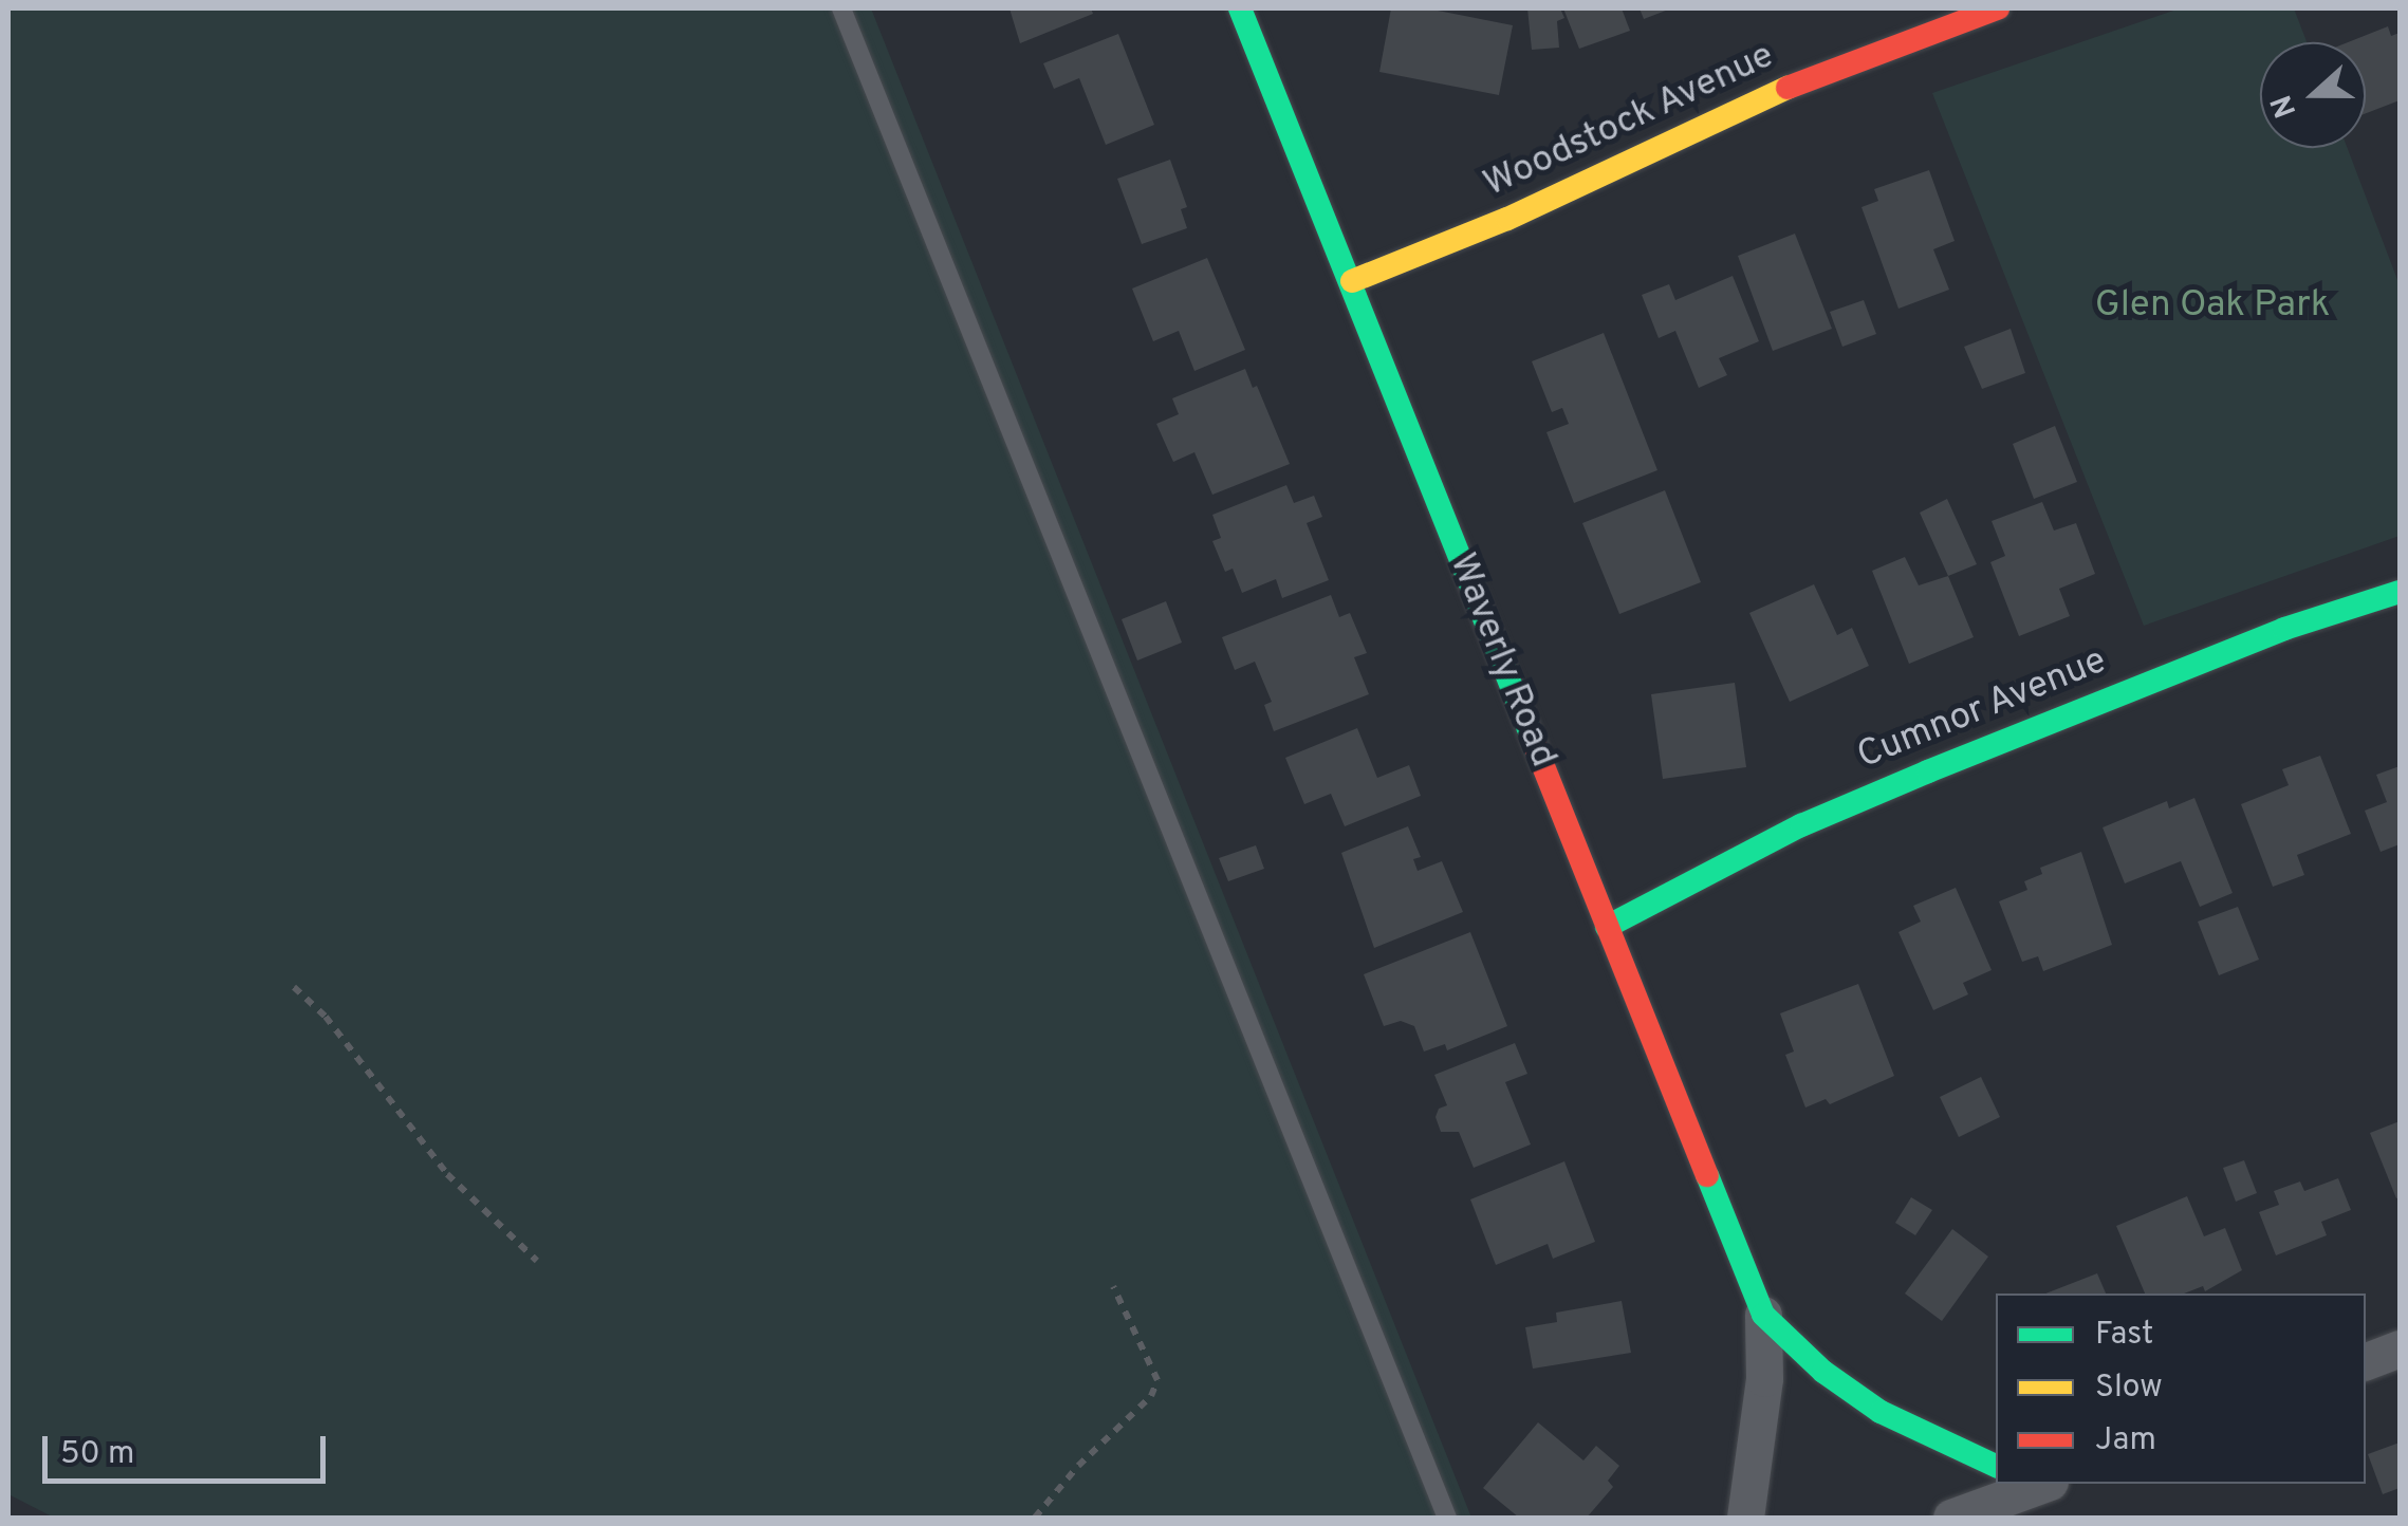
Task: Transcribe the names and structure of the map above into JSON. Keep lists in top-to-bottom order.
{
  "streets": {
    "street": ["Woodstock Avenue", "Waverly Road", "Cumnor Avenue"]
  },
  "crossings": [
    ["Woodstock Avenue", "Waverly Road"],
    ["Waverly Road", "Cumnor Avenue"]
  ],
  "parks": ["Glen Oak Park"],
  "legend": ["Fast", "Slow", "Jam"],
  "scale_bar": "50 m",
  "north": "left"
}
